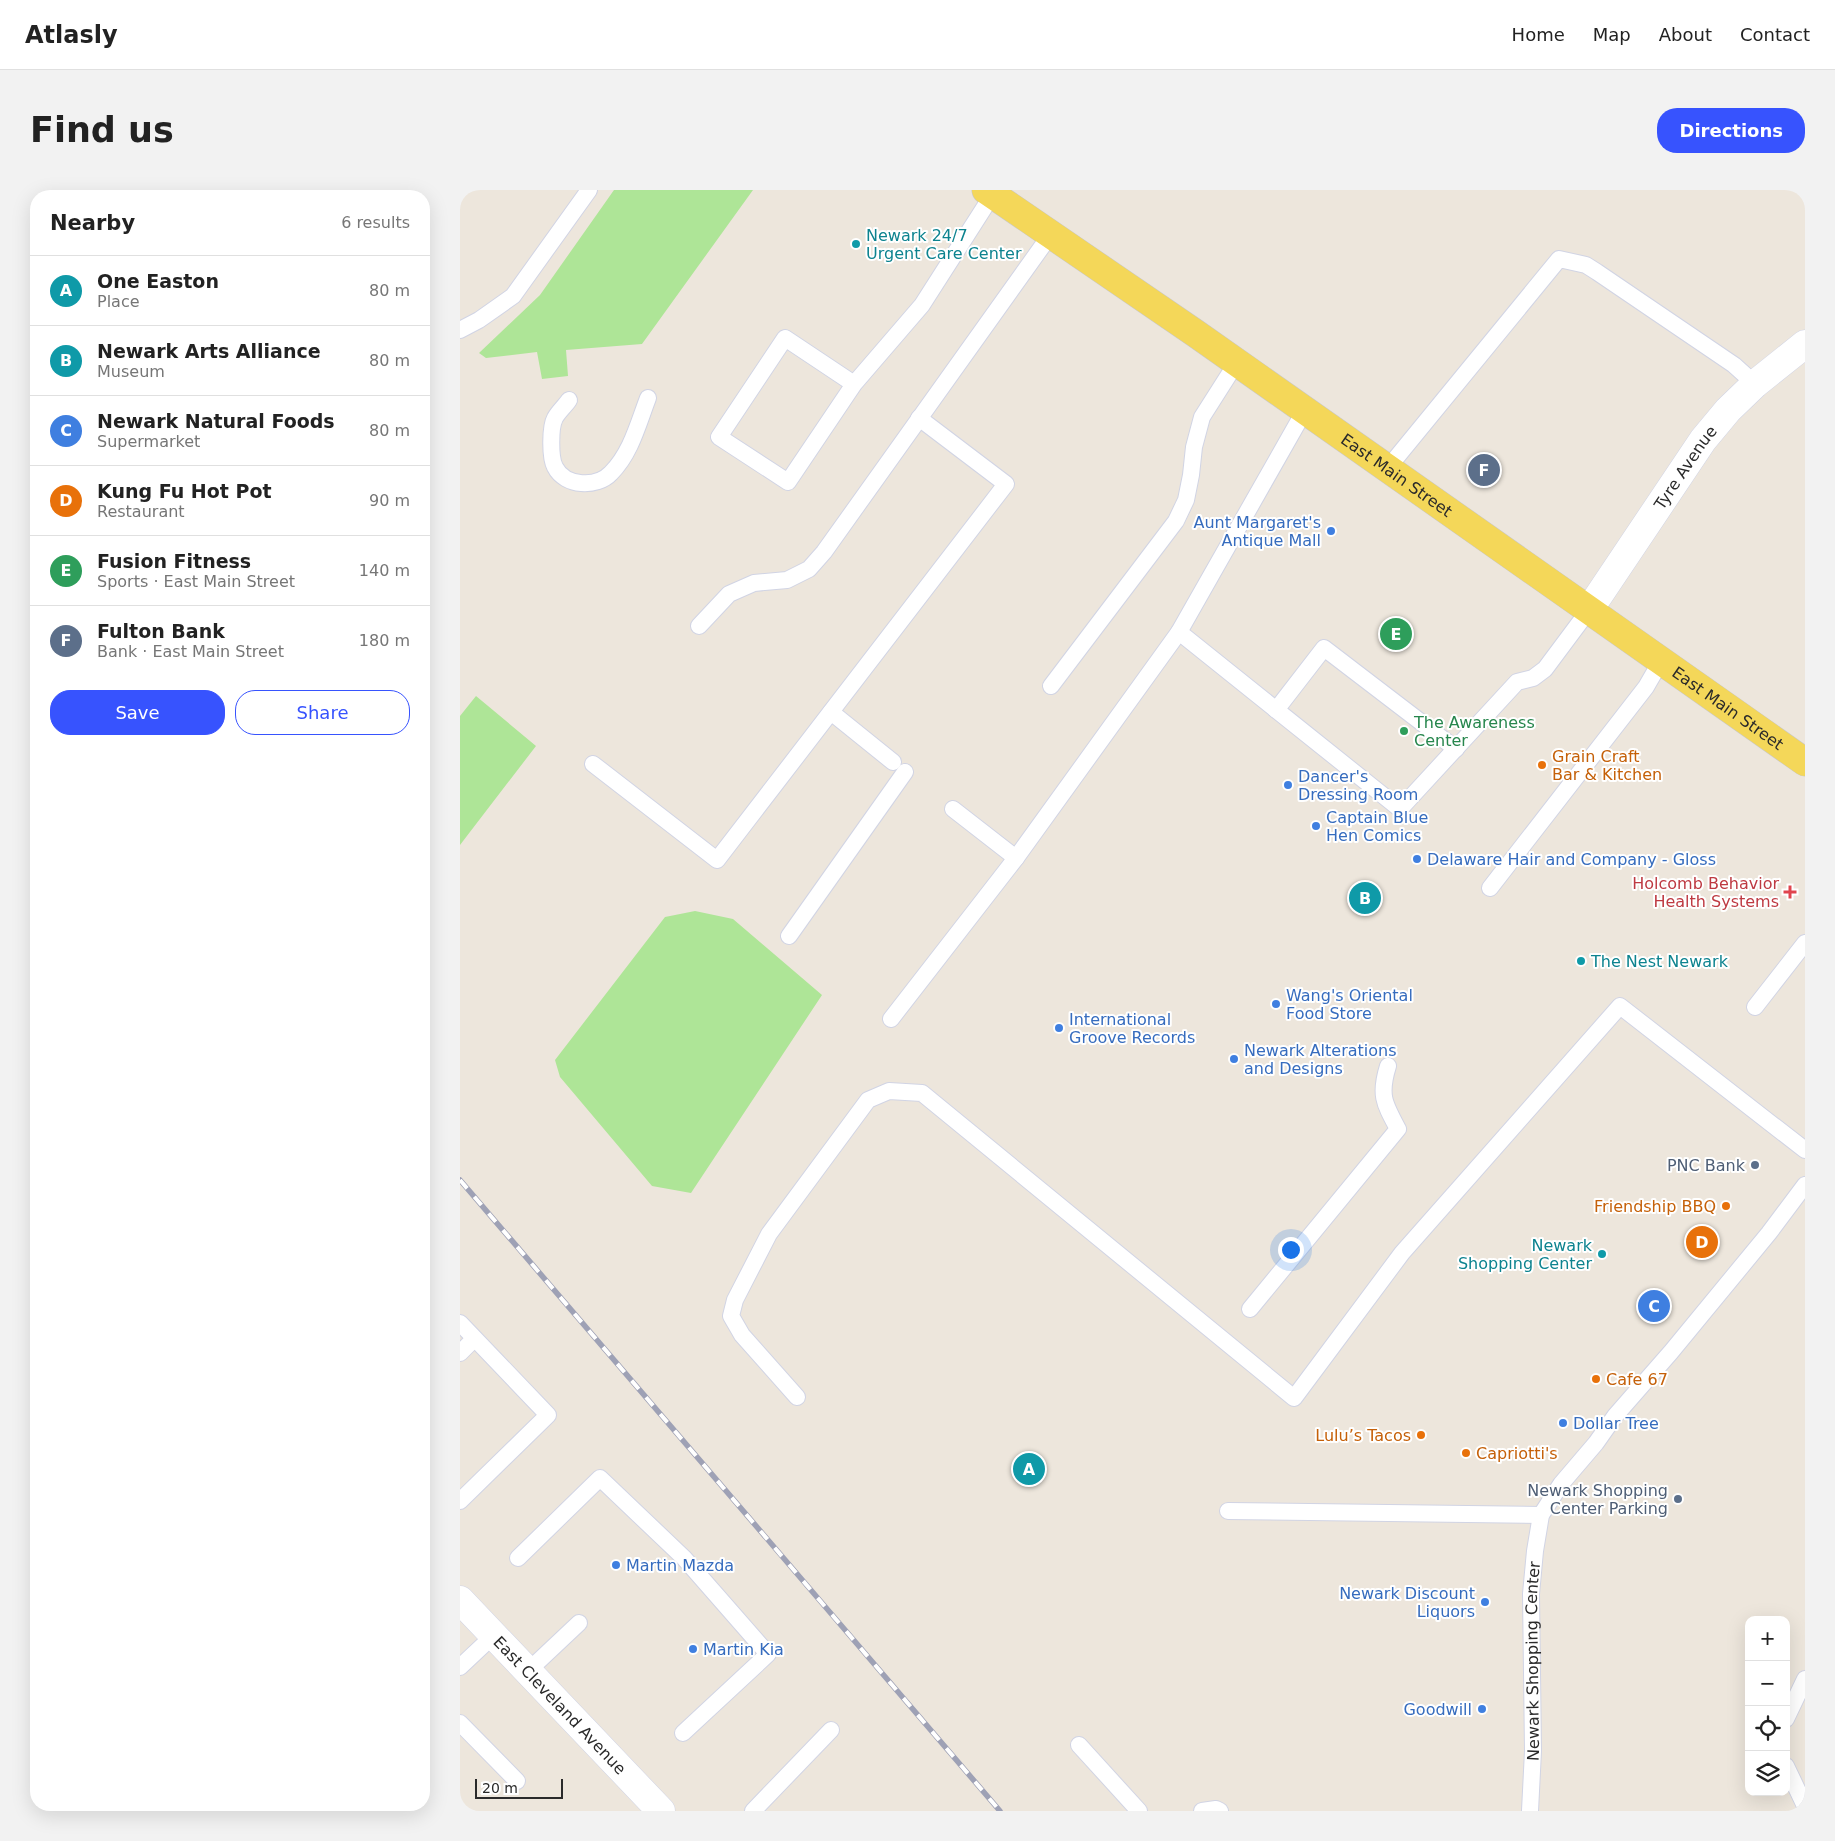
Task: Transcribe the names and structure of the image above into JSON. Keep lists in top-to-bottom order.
{
  "streets": {
    "main road": ["East Main Street"],
    "street": ["Tyre Avenue", "East Cleveland Avenue"],
    "lane": ["Newark Shopping Center"]
  },
  "crossings": [
    ["Tyre Avenue", "East Main Street"]
  ],
  "places": {
    "other": [
      "Newark 24/7 Urgent Care Center",
      "Aunt Margaret's Antique Mall",
      "The Awareness Center",
      "Grain Craft Bar & Kitchen",
      "Dancer's Dressing Room",
      "Captain Blue Hen Comics",
      "Delaware Hair and Company - Gloss",
      "The Nest Newark",
      "Wang's Oriental Food Store",
      "International Groove Records",
      "Newark Alterations and Designs",
      "PNC Bank",
      "Friendship BBQ",
      "Newark Shopping Center",
      "Cafe 67",
      "Dollar Tree",
      "Lulu’s Tacos",
      "Capriotti's",
      "Newark Shopping Center Parking",
      "Martin Mazda",
      "Newark Discount Liquors",
      "Martin Kia",
      "Goodwill"
    ],
    "health": ["Holcomb Behavior Health Systems"]
  },
  "scale_bar": "20 m",
  "page": {
    "header": "Atlasly",
    "nav": [
      "Home",
      "Map",
      "About",
      "Contact"
    ],
    "buttons": [
      "Directions",
      ["Save", "Share"]
    ],
    "title": "Find us",
    "heading": ["Nearby", "6 results"],
    "list": [
      {
        "mark": "A",
        "name": "One Easton",
        "note": "Place",
        "value": "80 m"
      },
      {
        "mark": "B",
        "name": "Newark Arts Alliance",
        "note": "Museum",
        "value": "80 m"
      },
      {
        "mark": "C",
        "name": "Newark Natural Foods",
        "note": "Supermarket",
        "value": "80 m"
      },
      {
        "mark": "D",
        "name": "Kung Fu Hot Pot",
        "note": "Restaurant",
        "value": "90 m"
      },
      {
        "mark": "E",
        "name": "Fusion Fitness",
        "note": "Sports · East Main Street",
        "value": "140 m"
      },
      {
        "mark": "F",
        "name": "Fulton Bank",
        "note": "Bank · East Main Street",
        "value": "180 m"
      }
    ],
    "pins": [
      "F",
      "E",
      "B",
      "D",
      "C",
      "A"
    ],
    "map_buttons": ["+", "−"],
    "scale": "20 m"
  }
}
